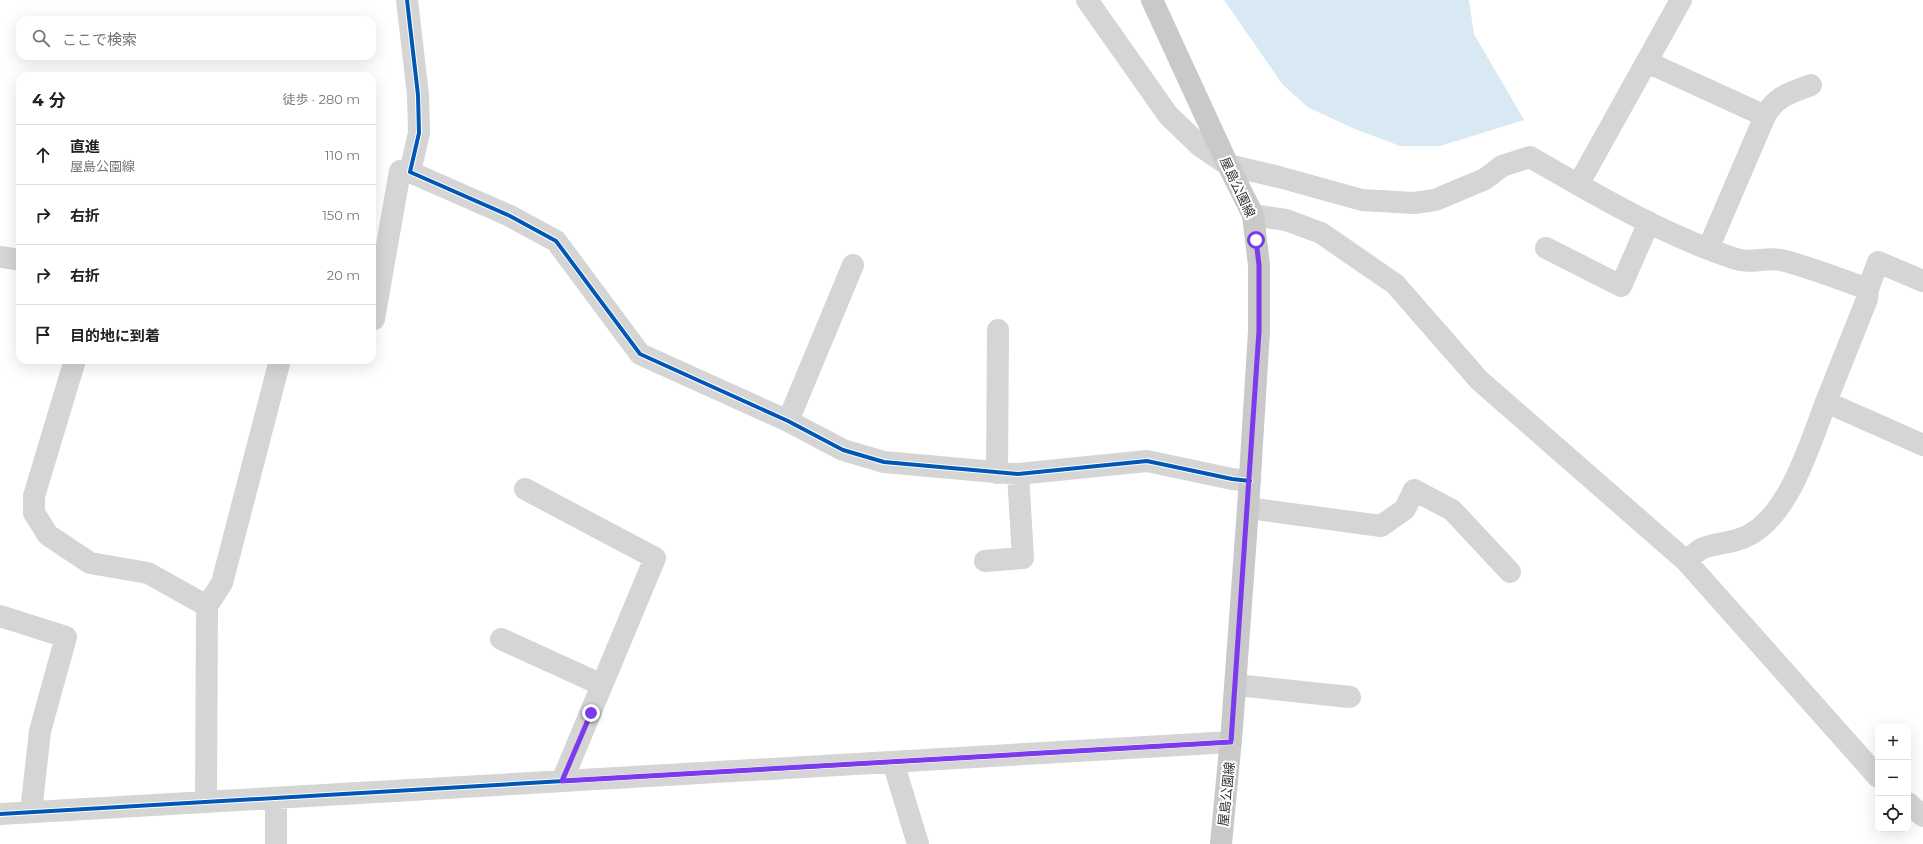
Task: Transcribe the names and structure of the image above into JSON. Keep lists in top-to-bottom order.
{
  "streets": {
    "main road": ["屋島公園線"]
  },
  "page": {
    "search": "ここで検索",
    "heading": ["4 分", "徒歩 · 280 m"],
    "list": [
      ["直進", "屋島公園線", "110 m"],
      ["右折", "150 m"],
      ["右折", "20 m"],
      "目的地に到着"
    ],
    "map_buttons": ["+", "−"]
  }
}
